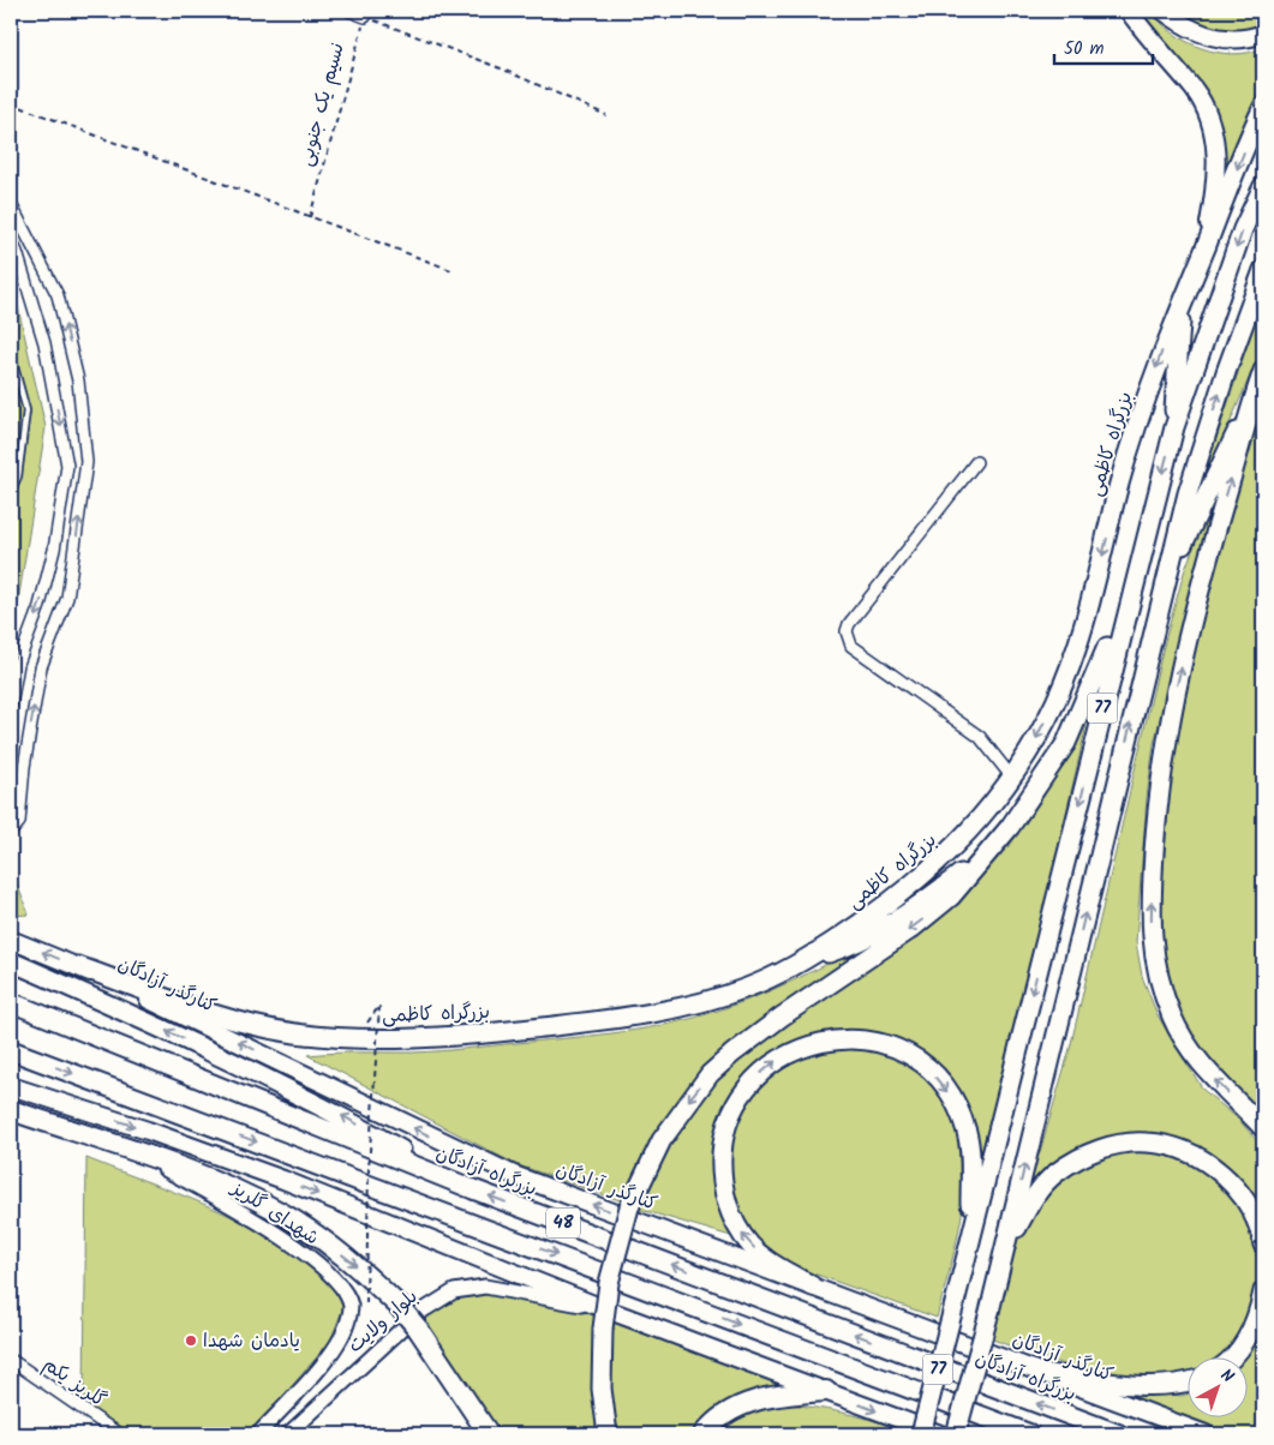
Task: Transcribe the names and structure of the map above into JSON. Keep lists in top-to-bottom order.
{
  "streets": {
    "highway": [
      "بزرگراه کاظمی",
      "77",
      "بزرگراه آزادگان",
      "48"
    ],
    "main road": ["کنارگذر آزادگان"],
    "street": ["شهدای گلریز", "بلوار ولایت", "گلریز یکم"],
    "path": ["نسیم یک جنوبی"]
  },
  "crossings": [
    ["بزرگراه کاظمی", "کنارگذر آزادگان"],
    ["شهدای گلریز", "بلوار ولایت"]
  ],
  "places": ["یادمان شهدا"],
  "scale_bar": "50 m",
  "north": "top right"
}
